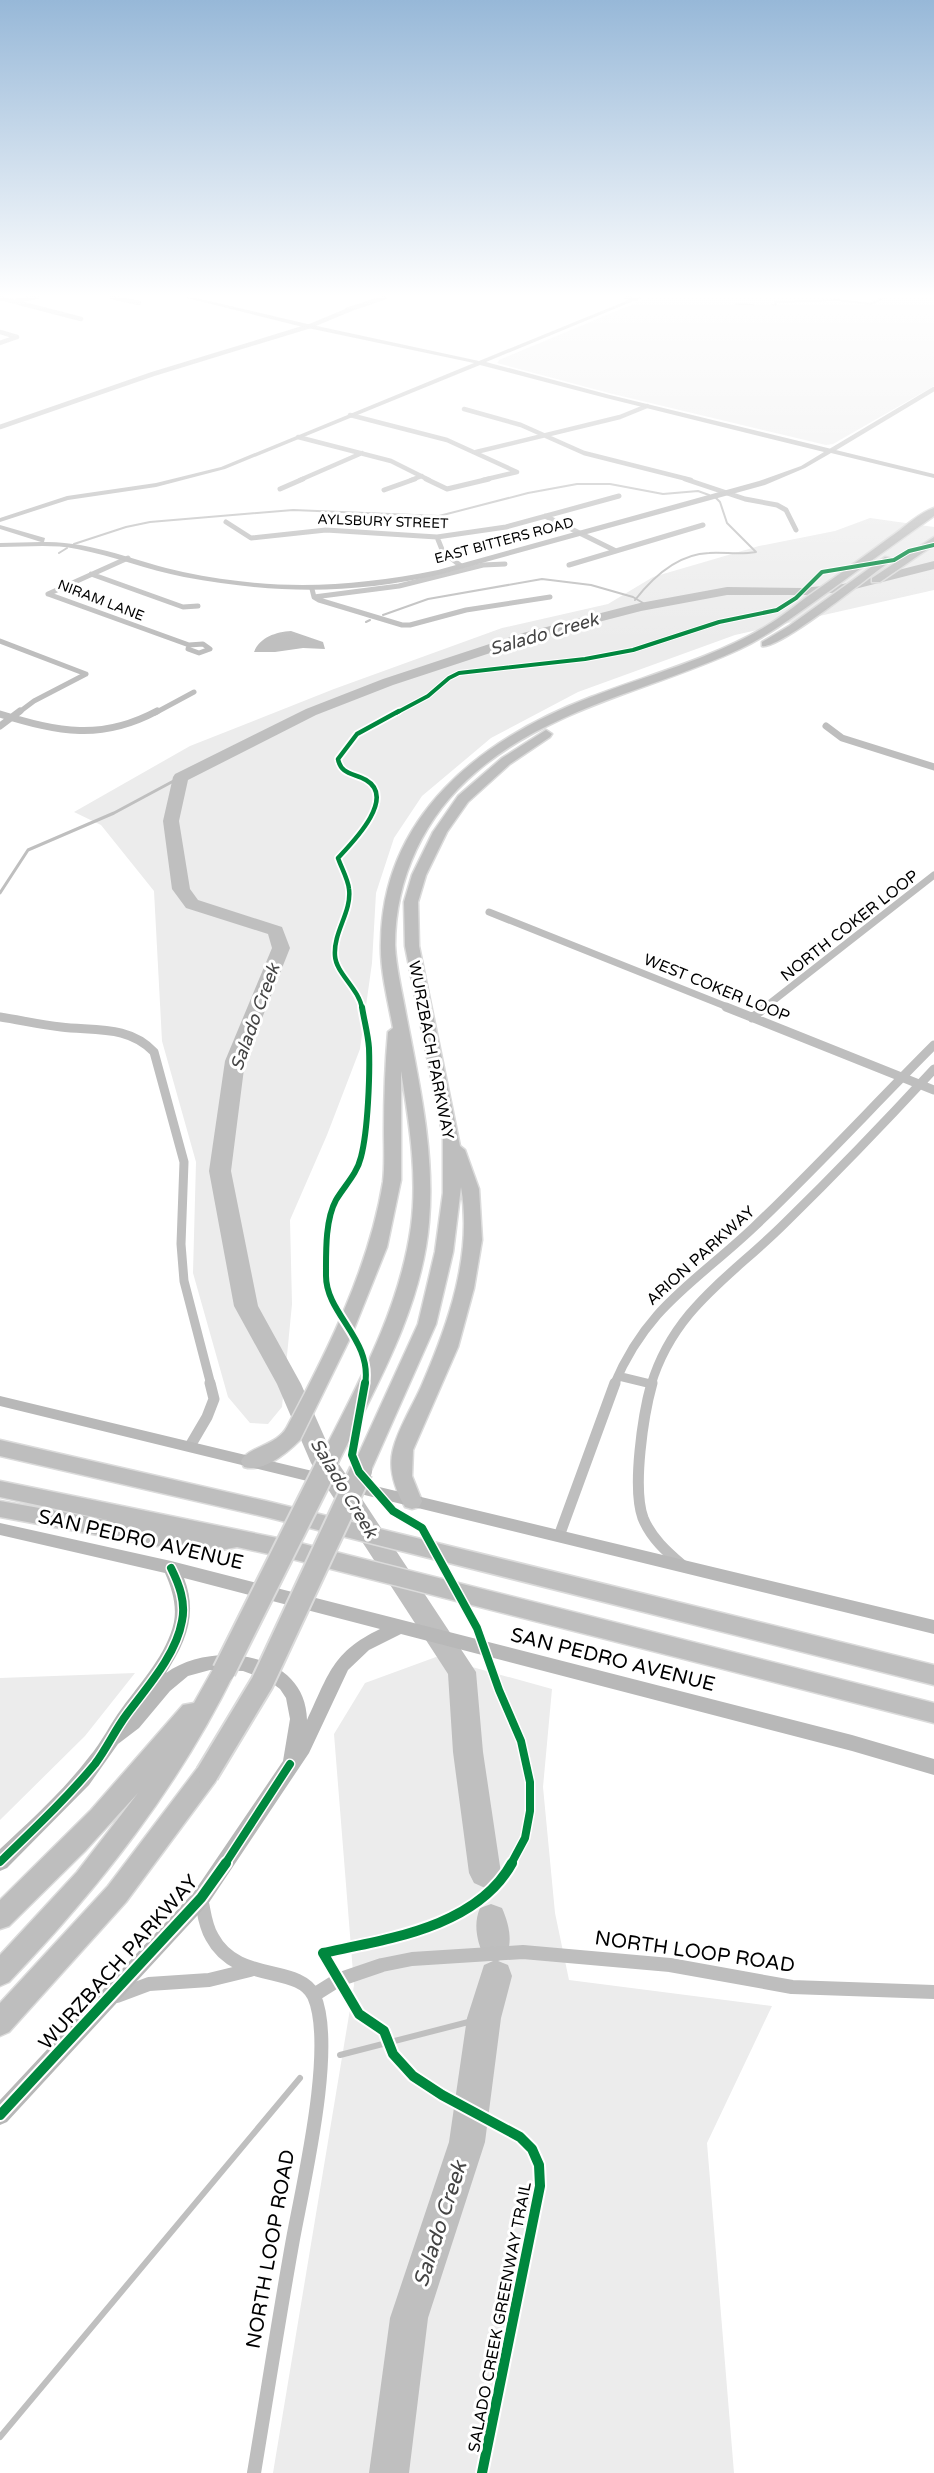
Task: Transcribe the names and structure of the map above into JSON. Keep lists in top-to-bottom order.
{
  "streets": {
    "highway": ["WURZBACH PARKWAY"],
    "main road": ["EAST BITTERS ROAD", "SAN PEDRO AVENUE"],
    "street": [
      "AYLSBURY STREET",
      "NIRAM LANE",
      "NORTH COKER LOOP",
      "WEST COKER LOOP",
      "ARION PARKWAY",
      "NORTH LOOP ROAD"
    ],
    "cycle path": ["SALADO CREEK GREENWAY TRAIL"]
  },
  "crossings": [
    ["NORTH COKER LOOP", "WEST COKER LOOP"],
    ["WEST COKER LOOP", "ARION PARKWAY"],
    ["WURZBACH PARKWAY", "SAN PEDRO AVENUE"]
  ],
  "water": ["Salado Creek"]
}
